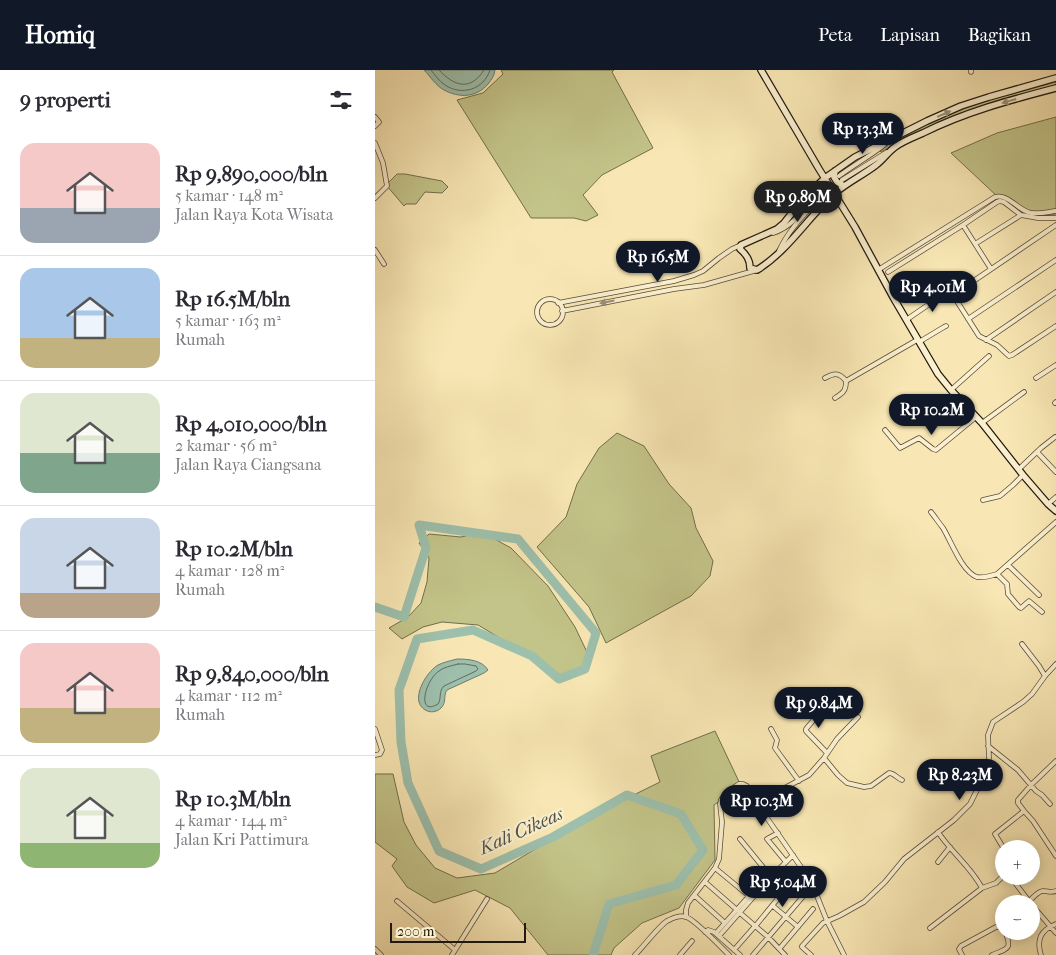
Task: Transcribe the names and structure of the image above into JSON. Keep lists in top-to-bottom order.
{
  "water": ["Kali Cikeas"],
  "scale_bar": "200 m",
  "page": {
    "header": "Homiq",
    "nav": ["Peta", "Lapisan", "Bagikan"],
    "heading": "9 properti",
    "price": [
      "Rp 13.3M",
      "Rp 9.89M",
      "Rp 16.5M",
      "Rp 4.01M",
      "Rp 10.2M",
      "Rp 9.84M",
      "Rp 8.23M",
      "Rp 10.3M",
      "Rp 5.04M"
    ],
    "list": [
      {
        "name": "Rp 9,890,000/bln",
        "note": "5 kamar · 148 m² · Jalan Raya Kota Wisata"
      },
      {
        "name": "Rp 16.5M/bln",
        "note": "5 kamar · 163 m² · Rumah"
      },
      {
        "name": "Rp 4,010,000/bln",
        "note": "2 kamar · 56 m² · Jalan Raya Ciangsana"
      },
      {
        "name": "Rp 10.2M/bln",
        "note": "4 kamar · 128 m² · Rumah"
      },
      {
        "name": "Rp 9,840,000/bln",
        "note": "4 kamar · 112 m² · Rumah"
      },
      {
        "name": "Rp 10.3M/bln",
        "note": "4 kamar · 144 m² · Jalan Kri Pattimura"
      }
    ],
    "map_buttons": ["+", "−"],
    "scale": "200 m"
  }
}
